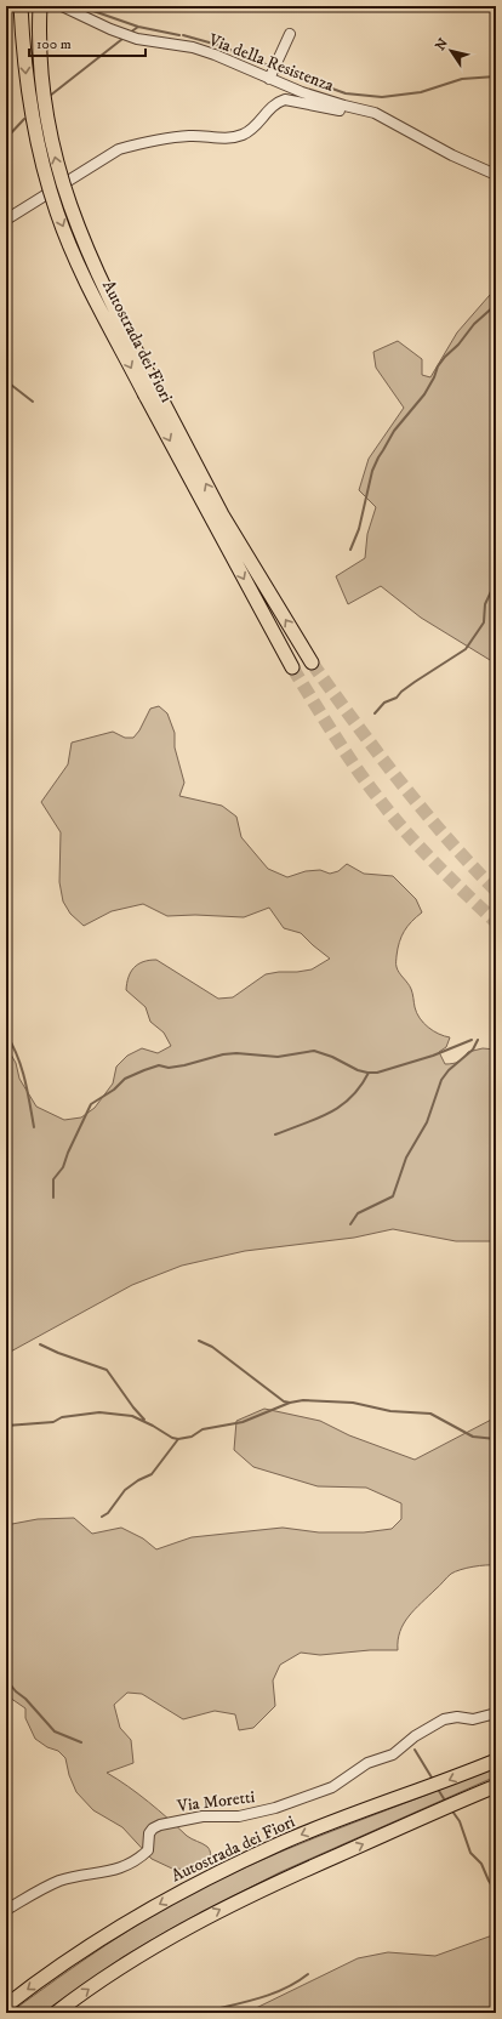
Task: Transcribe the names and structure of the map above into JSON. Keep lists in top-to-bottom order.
{
  "streets": {
    "highway": ["Autostrada dei Fiori"],
    "street": ["Via della Resistenza", "Via Moretti"]
  },
  "scale_bar": "100 m",
  "north": "top left"
}
